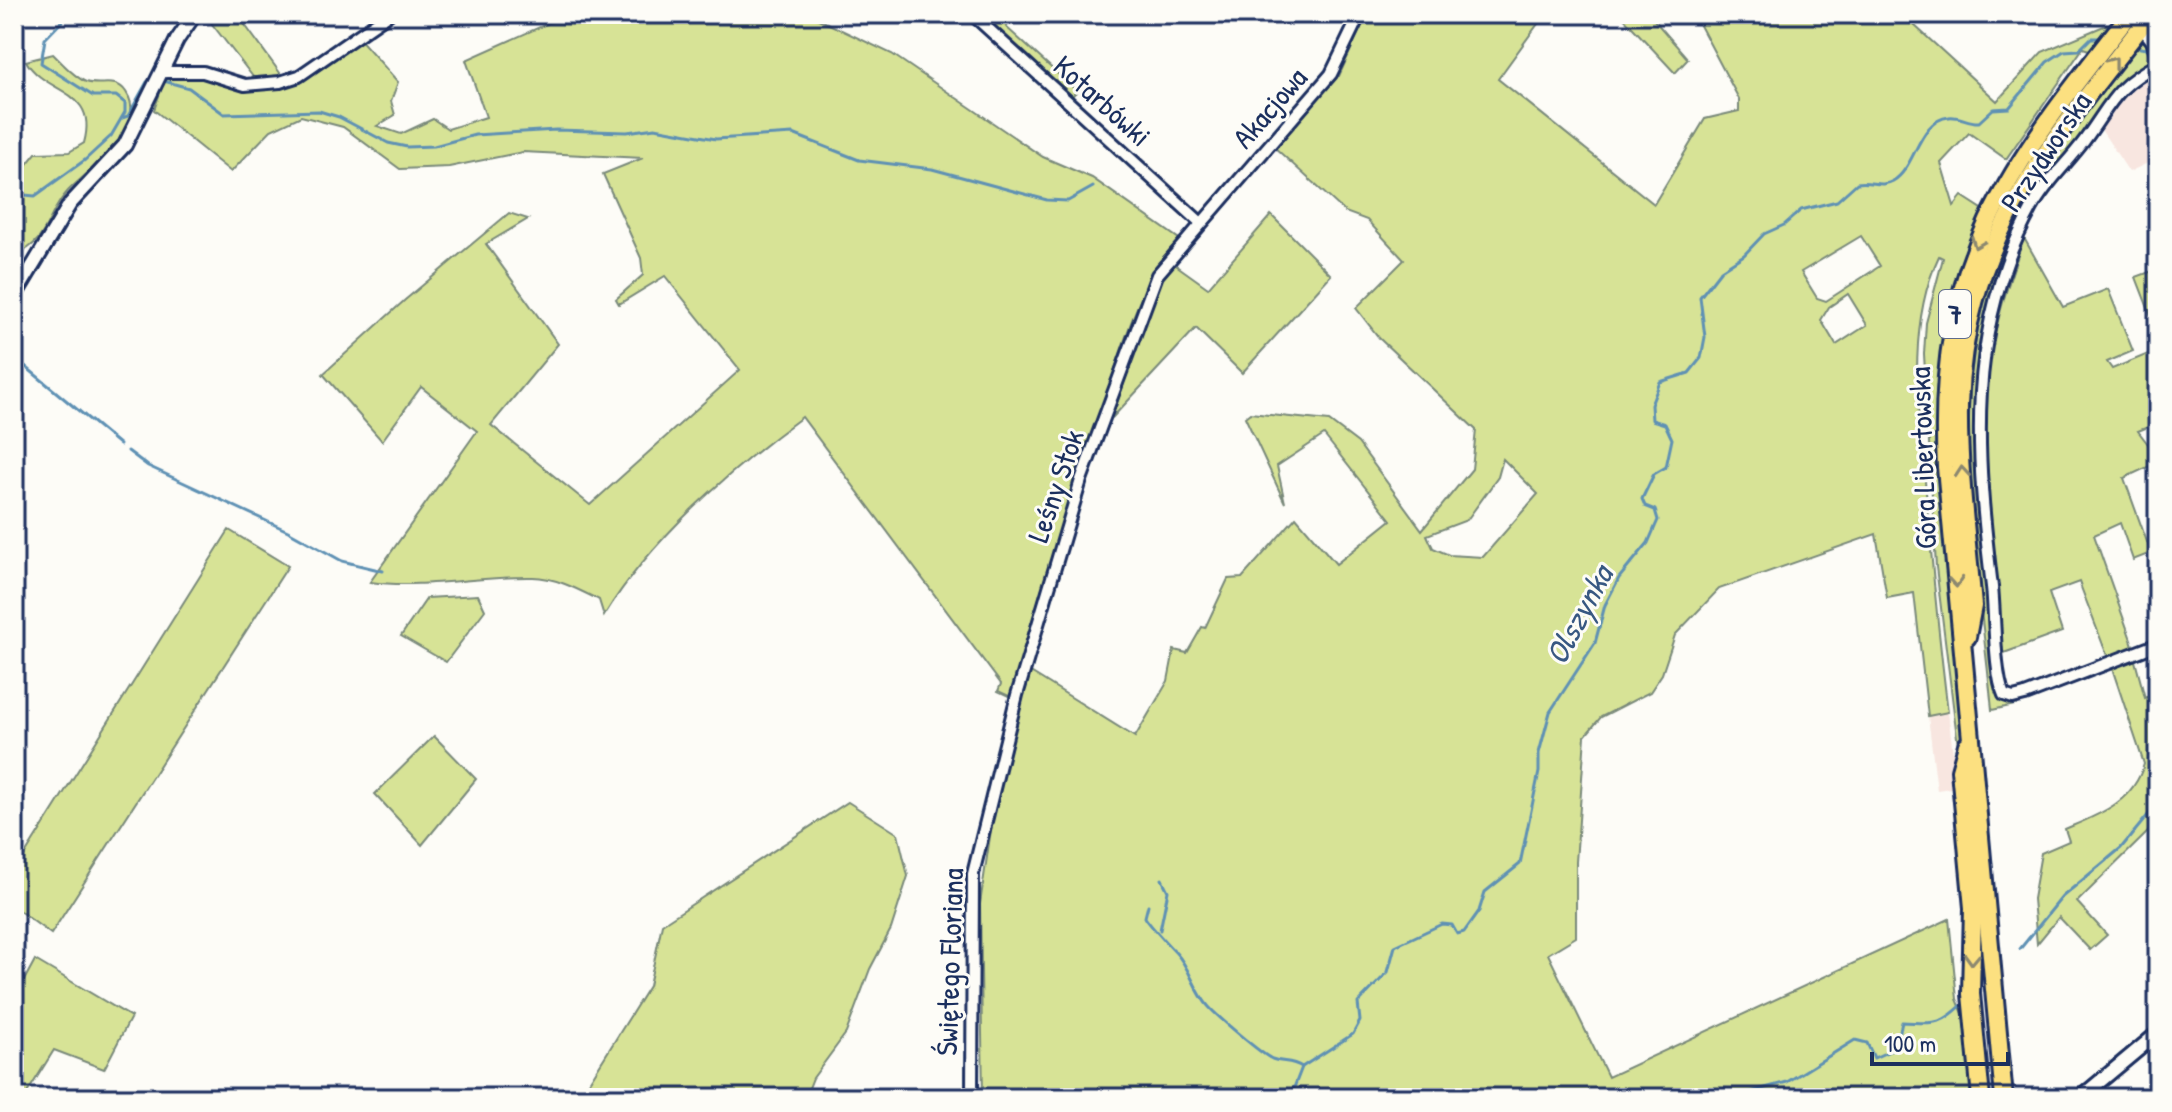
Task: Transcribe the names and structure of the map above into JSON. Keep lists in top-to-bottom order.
{
  "streets": {
    "highway": ["7", "Góra Libertowska"],
    "street": [
      "Kotarbówki",
      "Akacjowa",
      "Przydworska",
      "Leśny Stok",
      "Świętego Floriana"
    ]
  },
  "crossings": [
    ["Kotarbówki", "Akacjowa"],
    ["Kotarbówki", "Leśny Stok"],
    ["Akacjowa", "Leśny Stok"],
    ["7", "Góra Libertowska"],
    ["Leśny Stok", "Świętego Floriana"]
  ],
  "water": ["Olszynka"],
  "scale_bar": "100 m"
}
